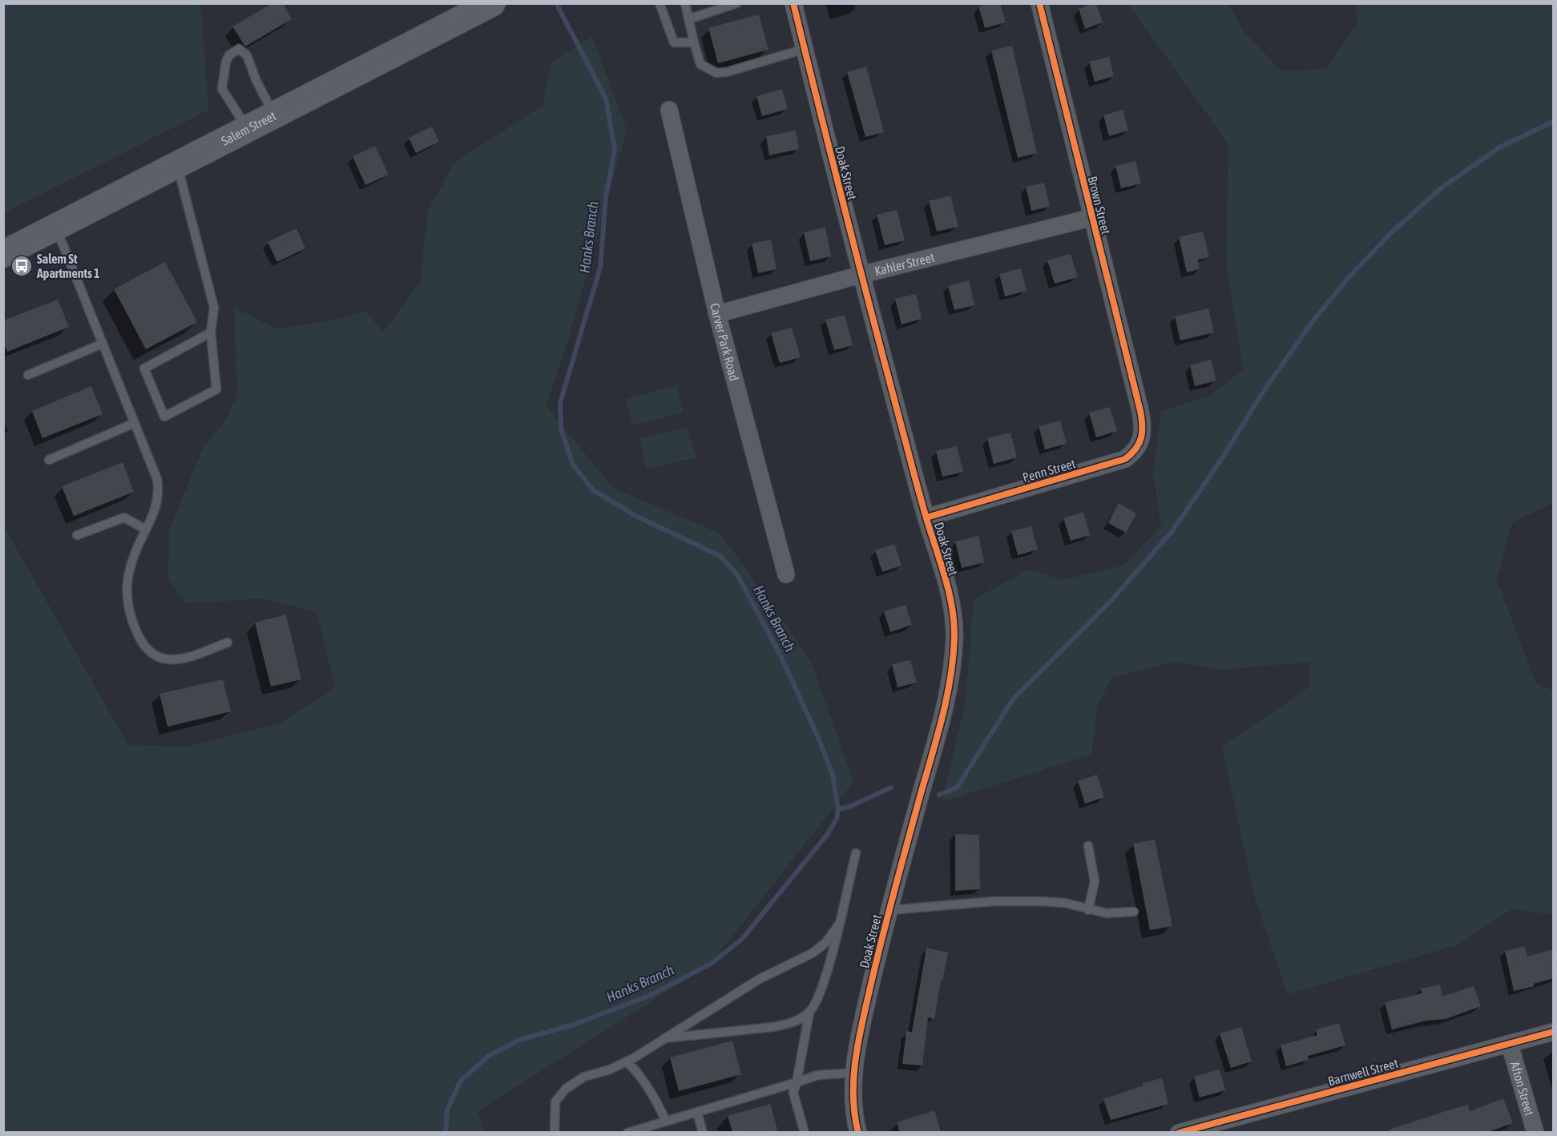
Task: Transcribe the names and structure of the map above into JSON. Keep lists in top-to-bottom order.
{
  "streets": {
    "main road": ["Salem Street"],
    "street": [
      "Doak Street",
      "Brown Street",
      "Kahler Street",
      "Carver Park Road",
      "Penn Street",
      "Barnwell Street",
      "Afton Street"
    ]
  },
  "crossings": [
    ["Doak Street", "Kahler Street"],
    ["Doak Street", "Penn Street"],
    ["Brown Street", "Kahler Street"],
    ["Brown Street", "Penn Street"],
    ["Kahler Street", "Carver Park Road"],
    ["Barnwell Street", "Afton Street"]
  ],
  "water": ["Hanks Branch"],
  "places": {
    "bus stop": ["Salem St Apartments 1"]
  }
}
